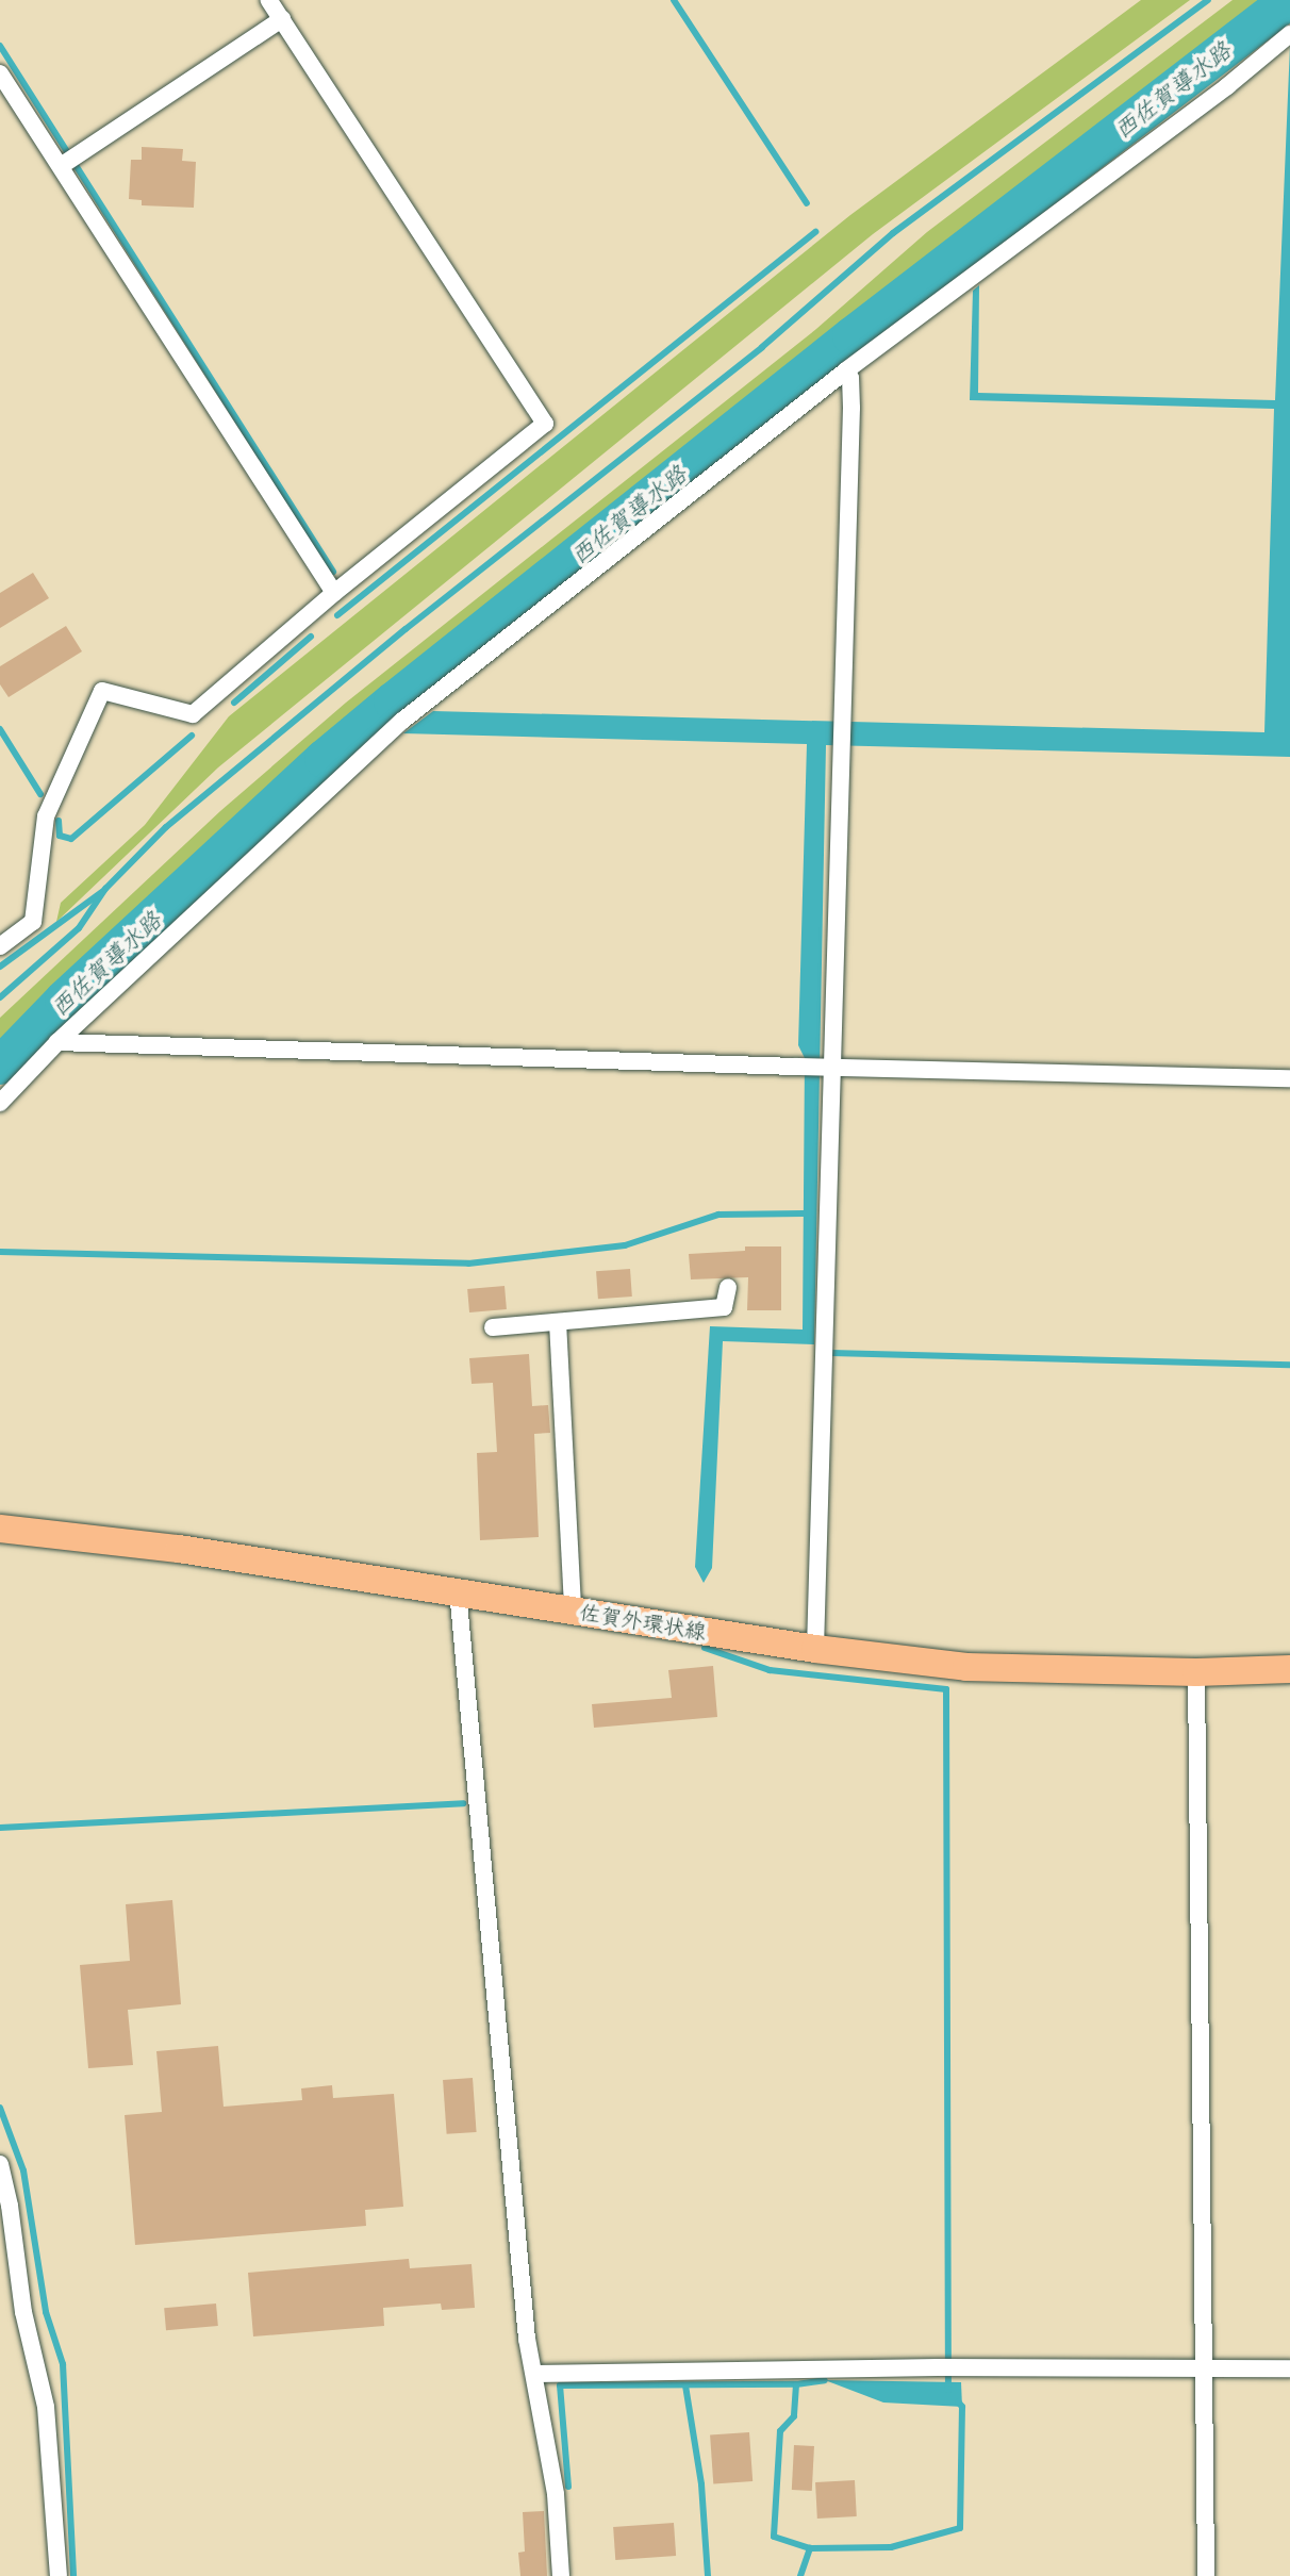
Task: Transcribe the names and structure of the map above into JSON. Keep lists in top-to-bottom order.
{
  "streets": {
    "main road": ["佐賀外環状線"]
  },
  "water": ["西佐賀導水路"]
}
